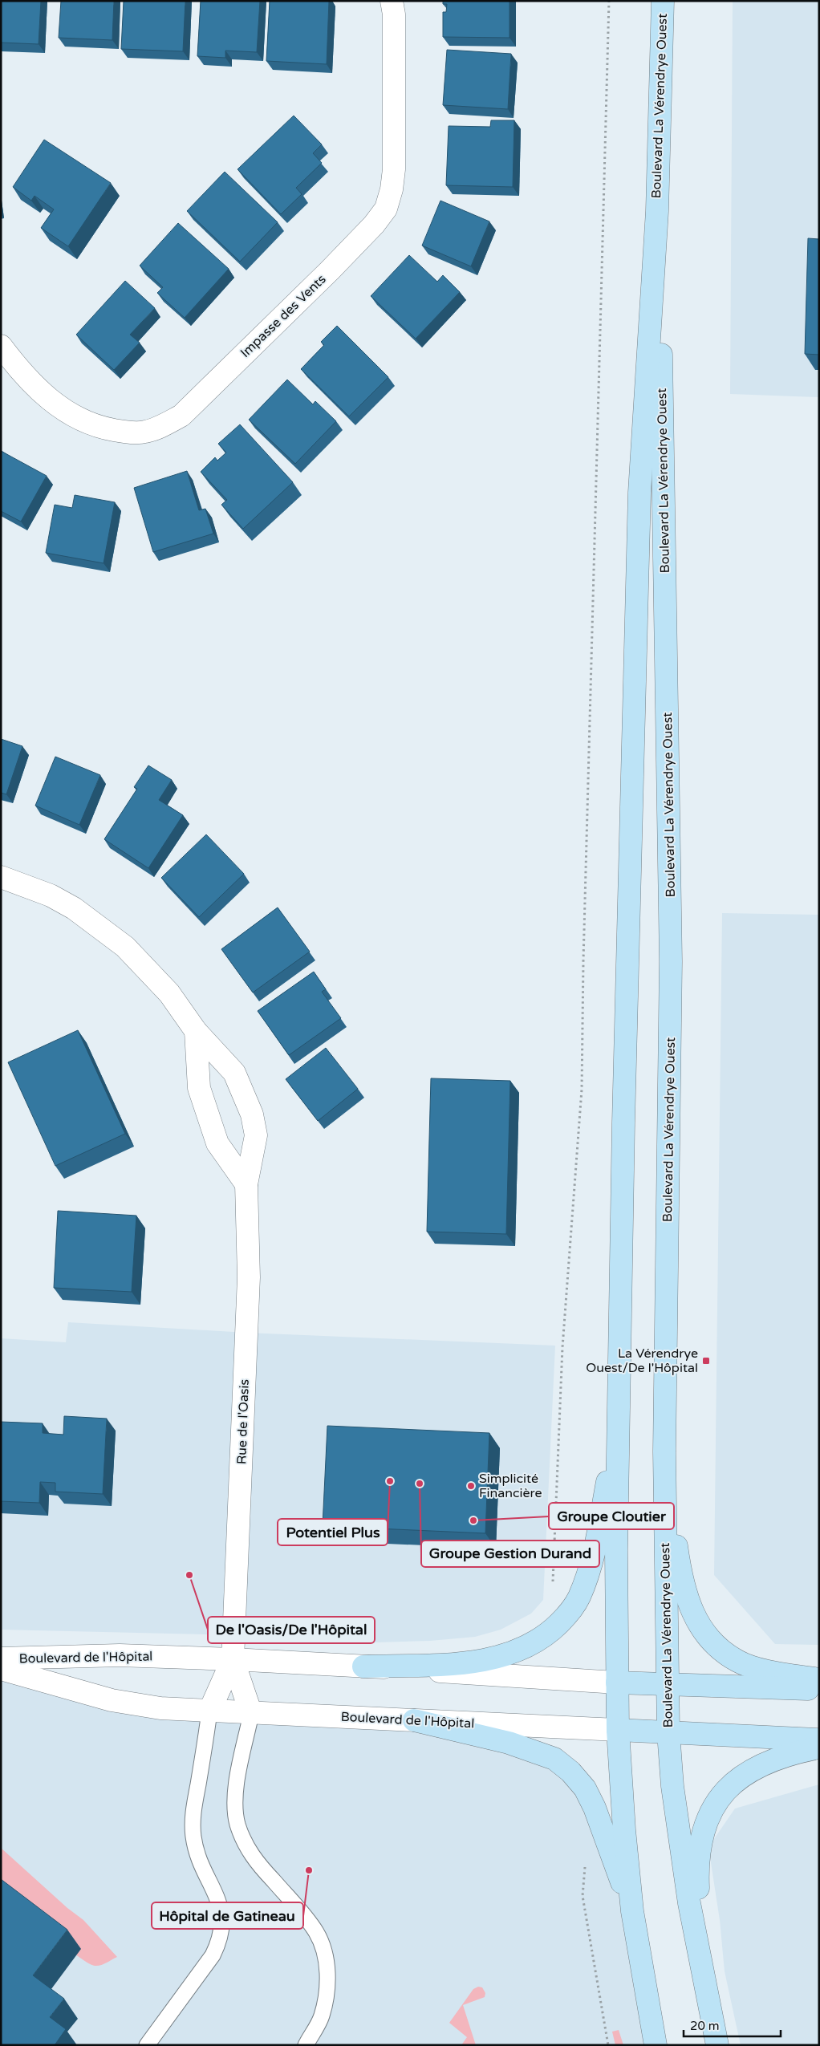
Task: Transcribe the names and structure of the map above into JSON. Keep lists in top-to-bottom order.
{
  "streets": {
    "main road": ["Boulevard La Vérendrye Ouest", "Boulevard de l'Hôpital"],
    "street": ["Impasse des Vents", "Rue de l'Oasis"]
  },
  "crossings": [
    ["Boulevard La Vérendrye Ouest", "Boulevard de l'Hôpital"],
    ["Rue de l'Oasis", "Boulevard de l'Hôpital"]
  ],
  "places": {
    "transit": ["La Vérendrye Ouest/De l'Hôpital"],
    "other": [
      "Potentiel Plus",
      "Groupe Gestion Durand",
      "Simplicité Financière",
      "Groupe Cloutier",
      "De l'Oasis/De l'Hôpital",
      "Hôpital de Gatineau"
    ]
  },
  "scale_bar": "20 m"
}
